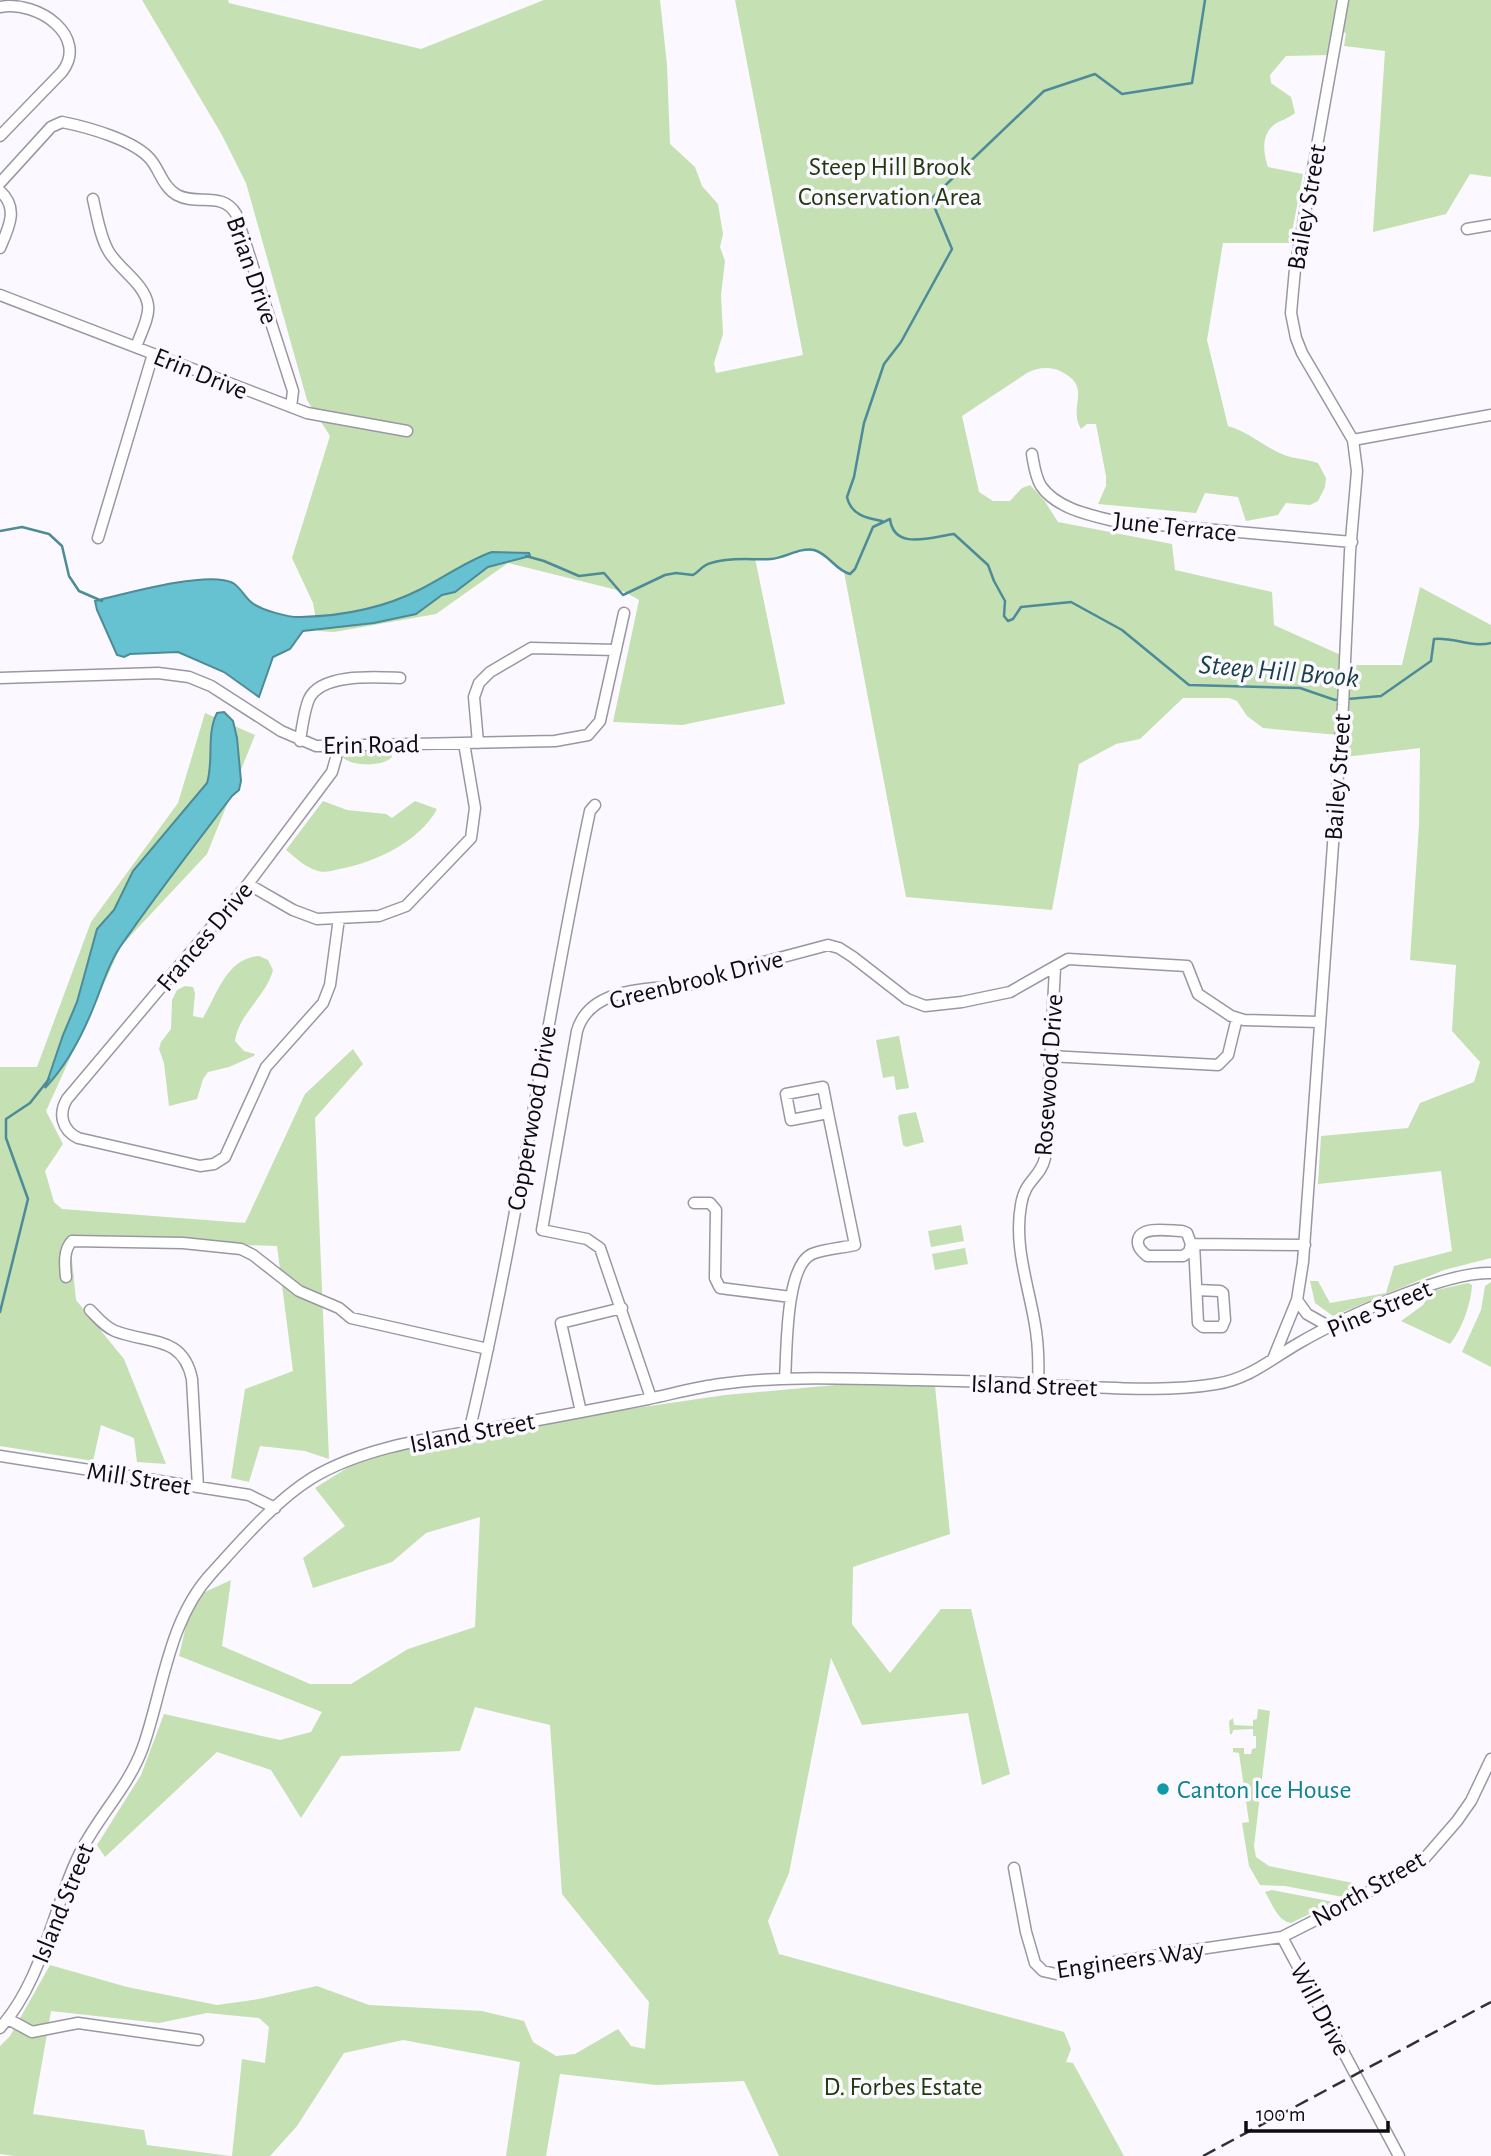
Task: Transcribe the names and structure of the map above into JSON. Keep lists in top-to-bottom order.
{
  "streets": {
    "street": [
      "Bailey Street",
      "Brian Drive",
      "Erin Drive",
      "June Terrace",
      "Erin Road",
      "Frances Drive",
      "Greenbrook Drive",
      "Rosewood Drive",
      "Copperwood Drive",
      "Pine Street",
      "Island Street",
      "Mill Street",
      "North Street",
      "Engineers Way",
      "Will Drive"
    ]
  },
  "crossings": [
    ["Bailey Street", "June Terrace"],
    ["Bailey Street", "Greenbrook Drive"],
    ["Bailey Street", "Pine Street"],
    ["Bailey Street", "Island Street"],
    ["Brian Drive", "Erin Drive"],
    ["Erin Road", "Frances Drive"],
    ["Greenbrook Drive", "Rosewood Drive"],
    ["Greenbrook Drive", "Island Street"],
    ["Rosewood Drive", "Island Street"],
    ["Copperwood Drive", "Island Street"],
    ["Pine Street", "Island Street"],
    ["Island Street", "Mill Street"],
    ["North Street", "Engineers Way"],
    ["North Street", "Will Drive"],
    ["Engineers Way", "Will Drive"]
  ],
  "water": ["Steep Hill Brook"],
  "parks": ["Steep Hill Brook Conservation Area", "D. Forbes Estate"],
  "places": ["Canton Ice House"],
  "scale_bar": "100 m"
}
